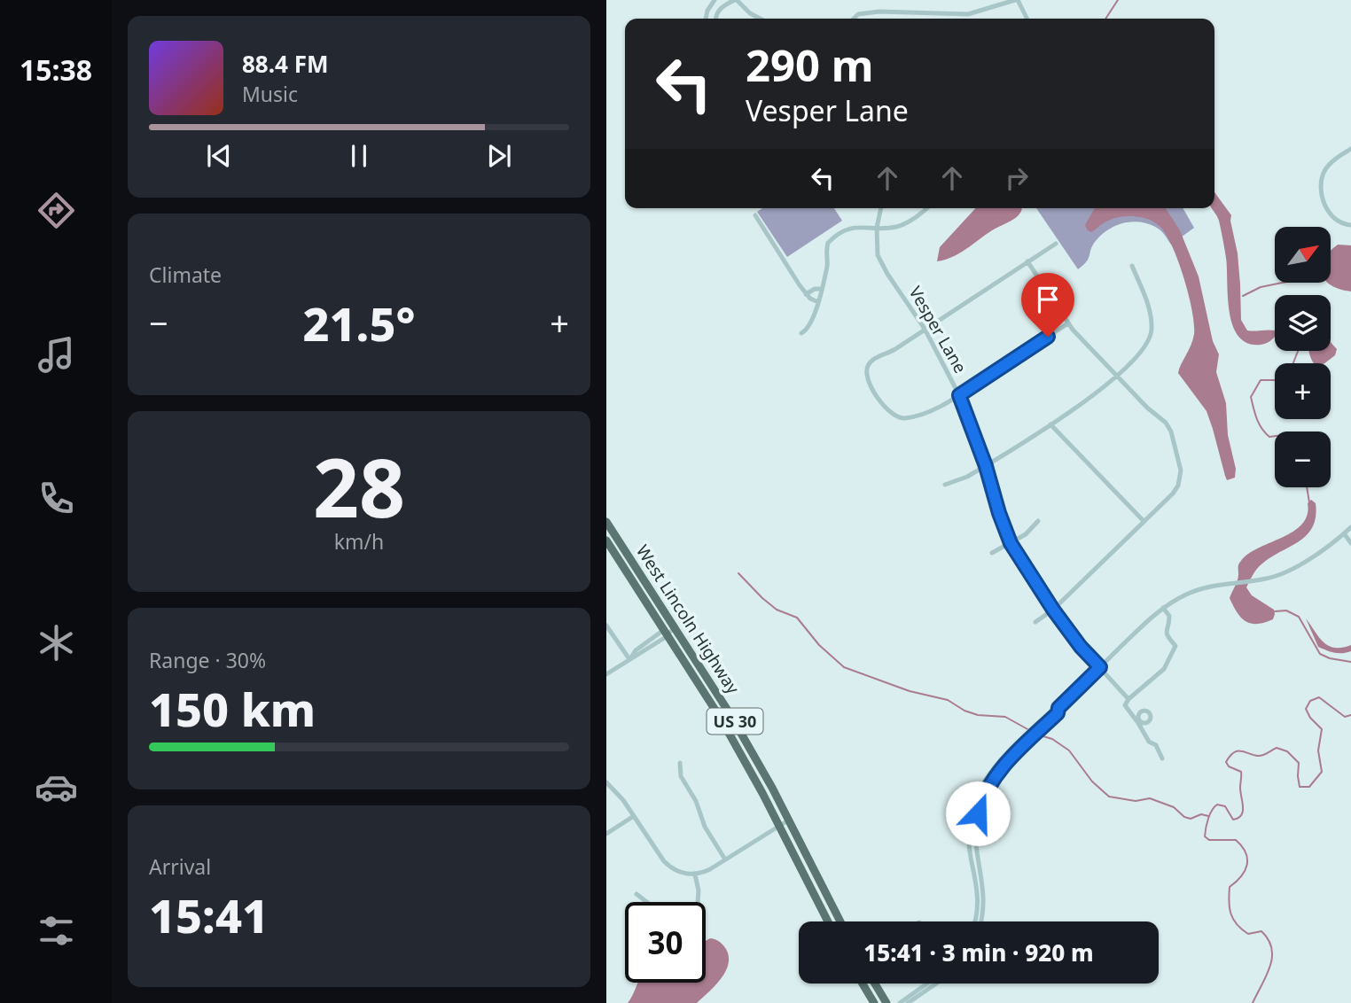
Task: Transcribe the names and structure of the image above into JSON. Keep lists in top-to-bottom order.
{
  "streets": {
    "main road": ["West Lincoln Highway", "US 30"],
    "street": ["Vesper Lane"]
  },
  "north": "top right",
  "page": {
    "tabs": "15:38",
    "turn": ["290 m", "Vesper Lane"],
    "song": ["88.4 FM", "Music"],
    "tile": [
      "Climate",
      ["28", "km/h"],
      ["Range · 30%", "150 km"],
      ["Arrival", "15:41"]
    ],
    "map_buttons": ["+", "−"],
    "heat": ["−", "21.5°", "+"],
    "limit": "30",
    "trip": "15:41 · 3 min · 920 m"
  }
}
